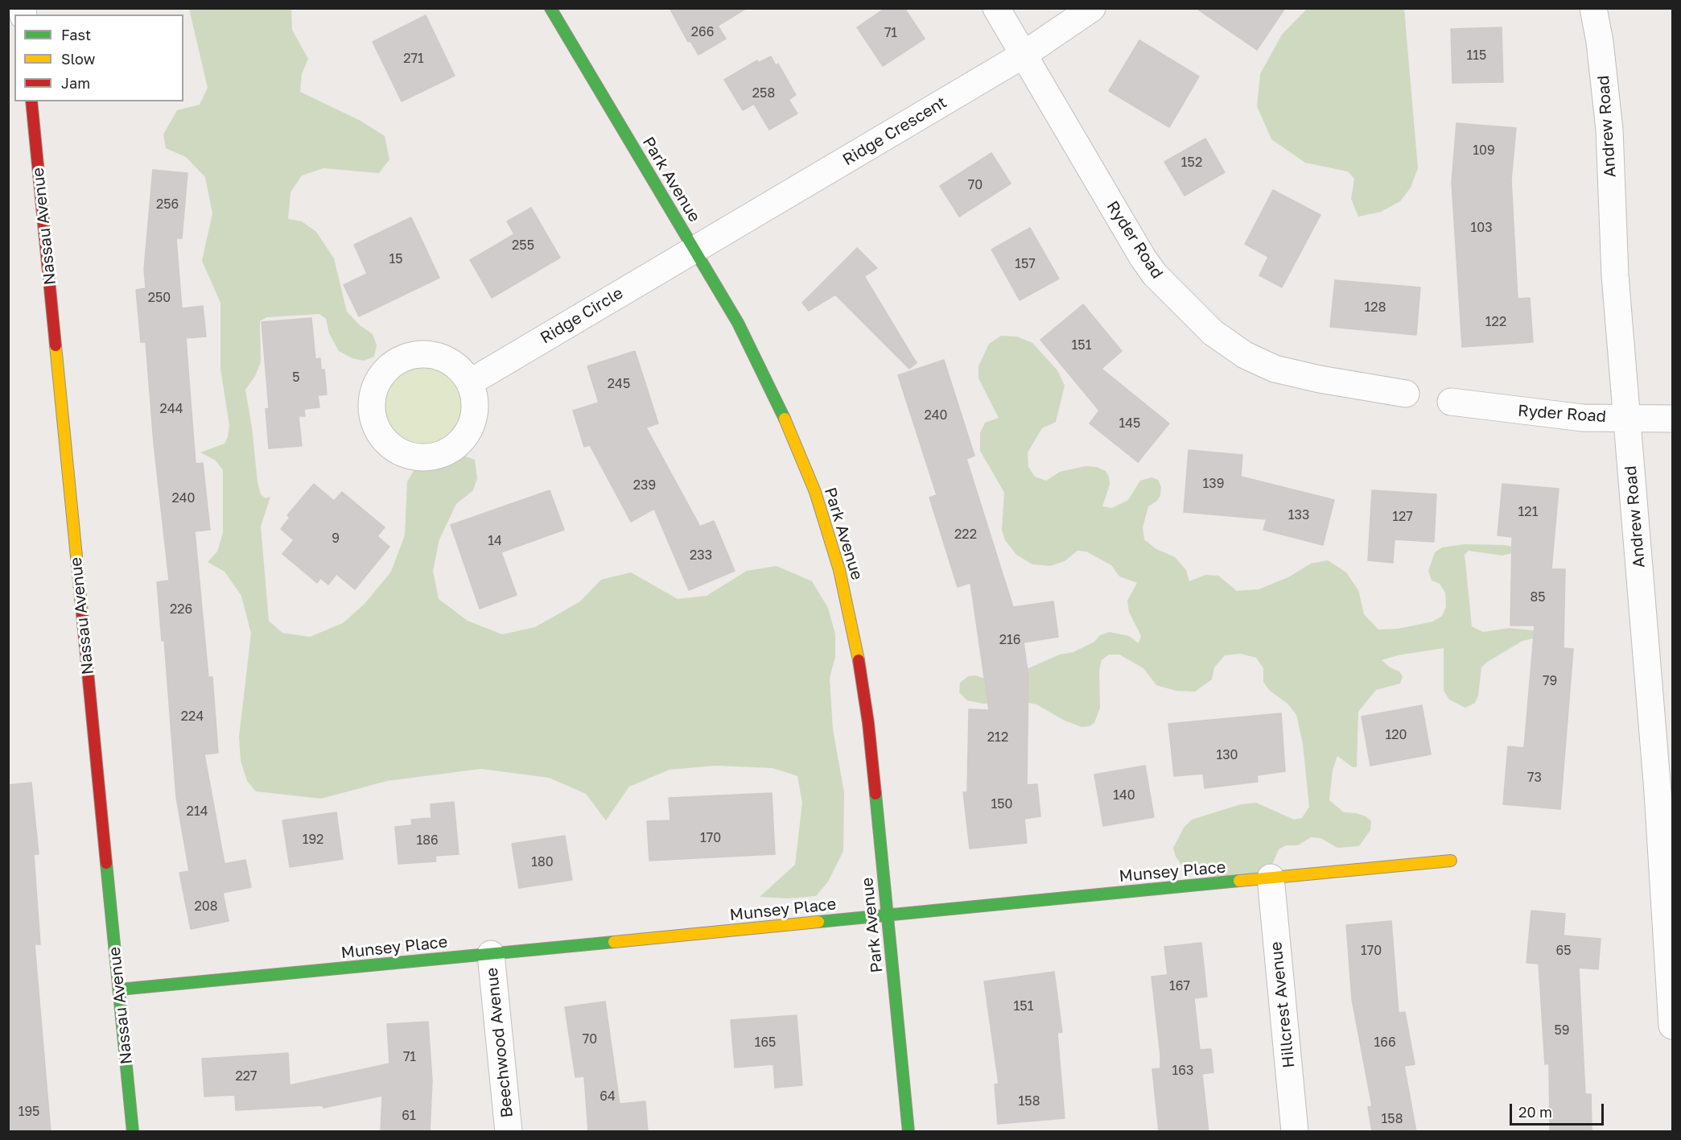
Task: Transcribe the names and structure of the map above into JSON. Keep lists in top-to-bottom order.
{
  "streets": {
    "street": [
      "Andrew Road",
      "Ridge Crescent",
      "Park Avenue",
      "Nassau Avenue",
      "Ryder Road",
      "Ridge Circle",
      "Munsey Place",
      "Hillcrest Avenue",
      "Beechwood Avenue"
    ]
  },
  "crossings": [
    ["Andrew Road", "Ryder Road"],
    ["Ridge Crescent", "Park Avenue"],
    ["Ridge Crescent", "Ryder Road"],
    ["Ridge Crescent", "Ridge Circle"],
    ["Park Avenue", "Ridge Circle"],
    ["Park Avenue", "Munsey Place"],
    ["Nassau Avenue", "Munsey Place"],
    ["Munsey Place", "Hillcrest Avenue"],
    ["Munsey Place", "Beechwood Avenue"]
  ],
  "house_numbers": [
    "266",
    "71",
    "115",
    "271",
    "258",
    "109",
    "152",
    "70",
    "256",
    "103",
    "255",
    "15",
    "157",
    "250",
    "128",
    "122",
    "151",
    "5",
    "245",
    "244",
    "240",
    "145",
    "139",
    "239",
    "240",
    "121",
    "133",
    "127",
    "222",
    "9",
    "14",
    "233",
    "85",
    "226",
    "216",
    "79",
    "224",
    "120",
    "212",
    "130",
    "73",
    "140",
    "150",
    "214",
    "170",
    "192",
    "186",
    "180",
    "208",
    "170",
    "65",
    "167",
    "151",
    "59",
    "70",
    "165",
    "166",
    "71",
    "163",
    "227",
    "64",
    "158",
    "195",
    "61",
    "158"
  ],
  "legend": ["Fast", "Slow", "Jam"],
  "scale_bar": "20 m"
}
